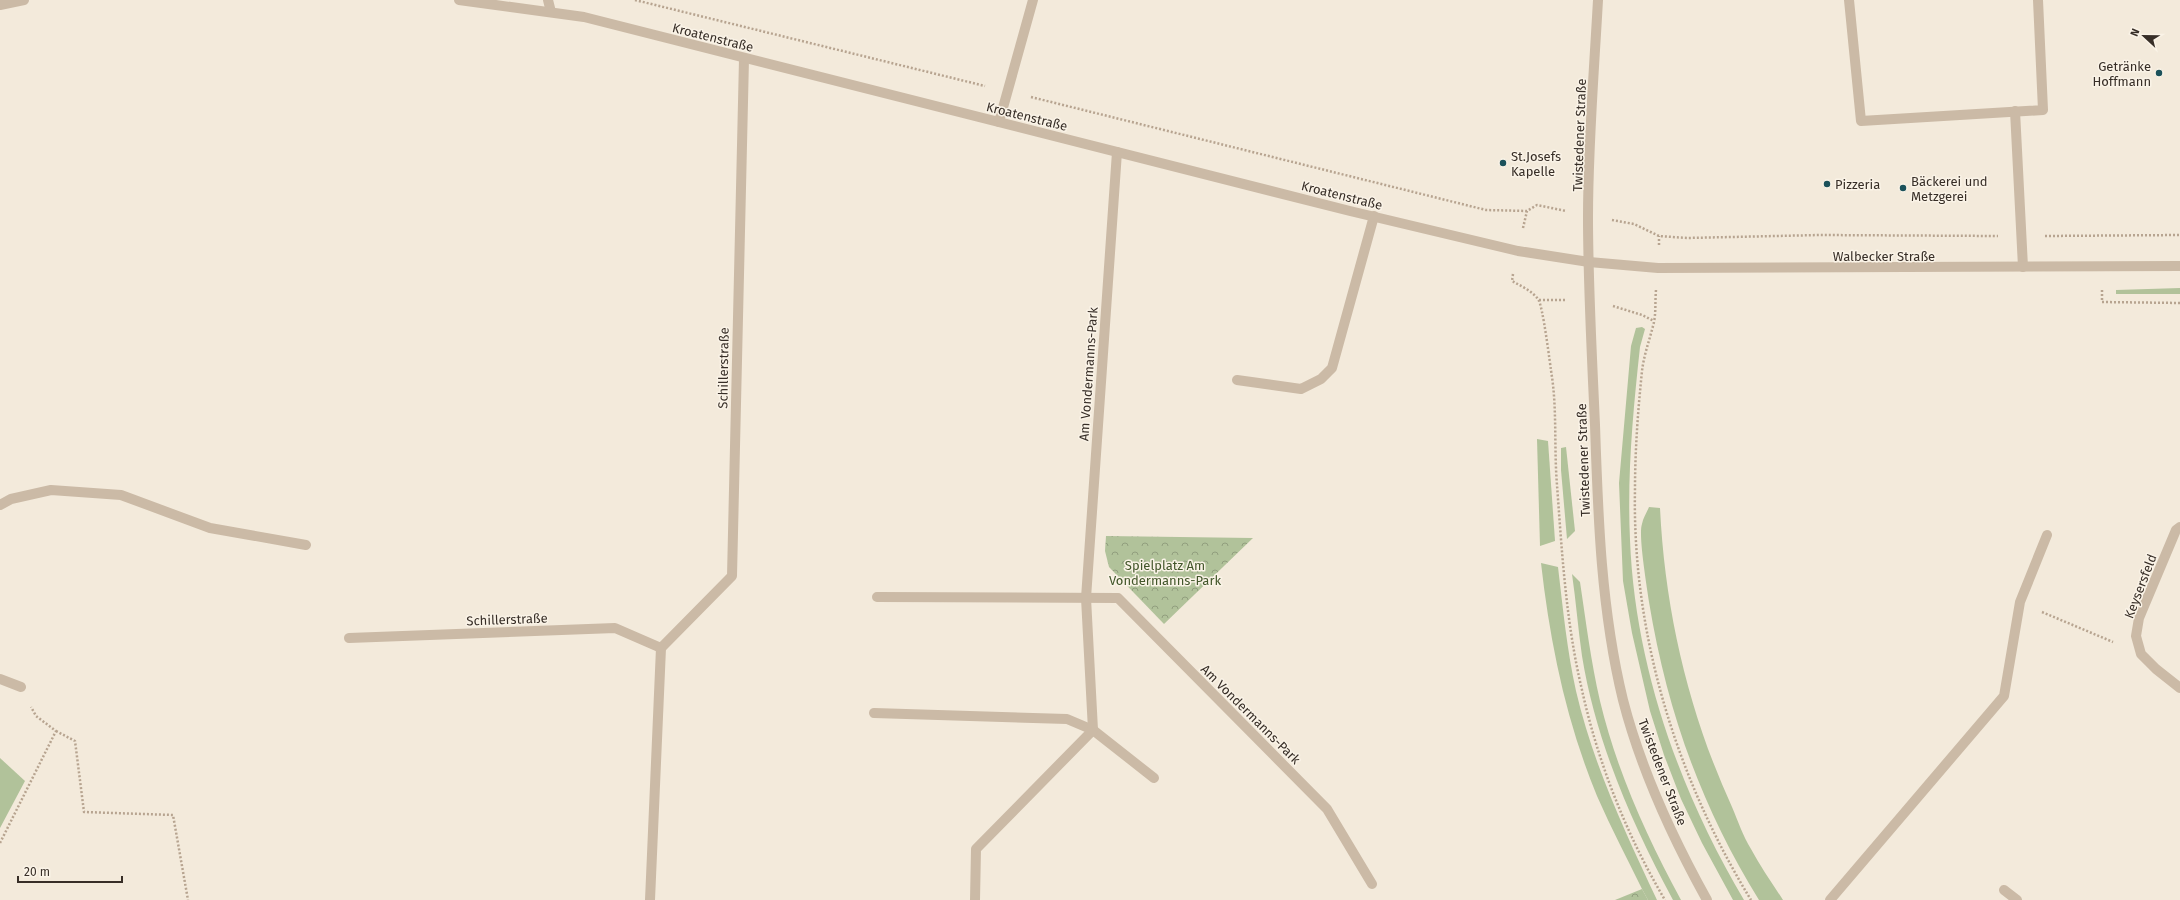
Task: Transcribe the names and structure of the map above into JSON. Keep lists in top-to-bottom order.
{
  "streets": {
    "street": [
      "Kroatenstraße",
      "Twistedener Straße",
      "Walbecker Straße",
      "Schillerstraße",
      "Am Vondermanns-Park",
      "Keysersfeld"
    ]
  },
  "crossings": [
    ["Kroatenstraße", "Twistedener Straße"],
    ["Kroatenstraße", "Walbecker Straße"],
    ["Kroatenstraße", "Schillerstraße"],
    ["Kroatenstraße", "Am Vondermanns-Park"],
    ["Twistedener Straße", "Walbecker Straße"]
  ],
  "parks": ["Spielplatz Am Vondermanns-Park"],
  "places": [
    "Getränke Hoffmann",
    "St.Josefs Kapelle",
    "Pizzeria",
    "Bäckerei und Metzgerei"
  ],
  "scale_bar": "20 m",
  "north": "left"
}
